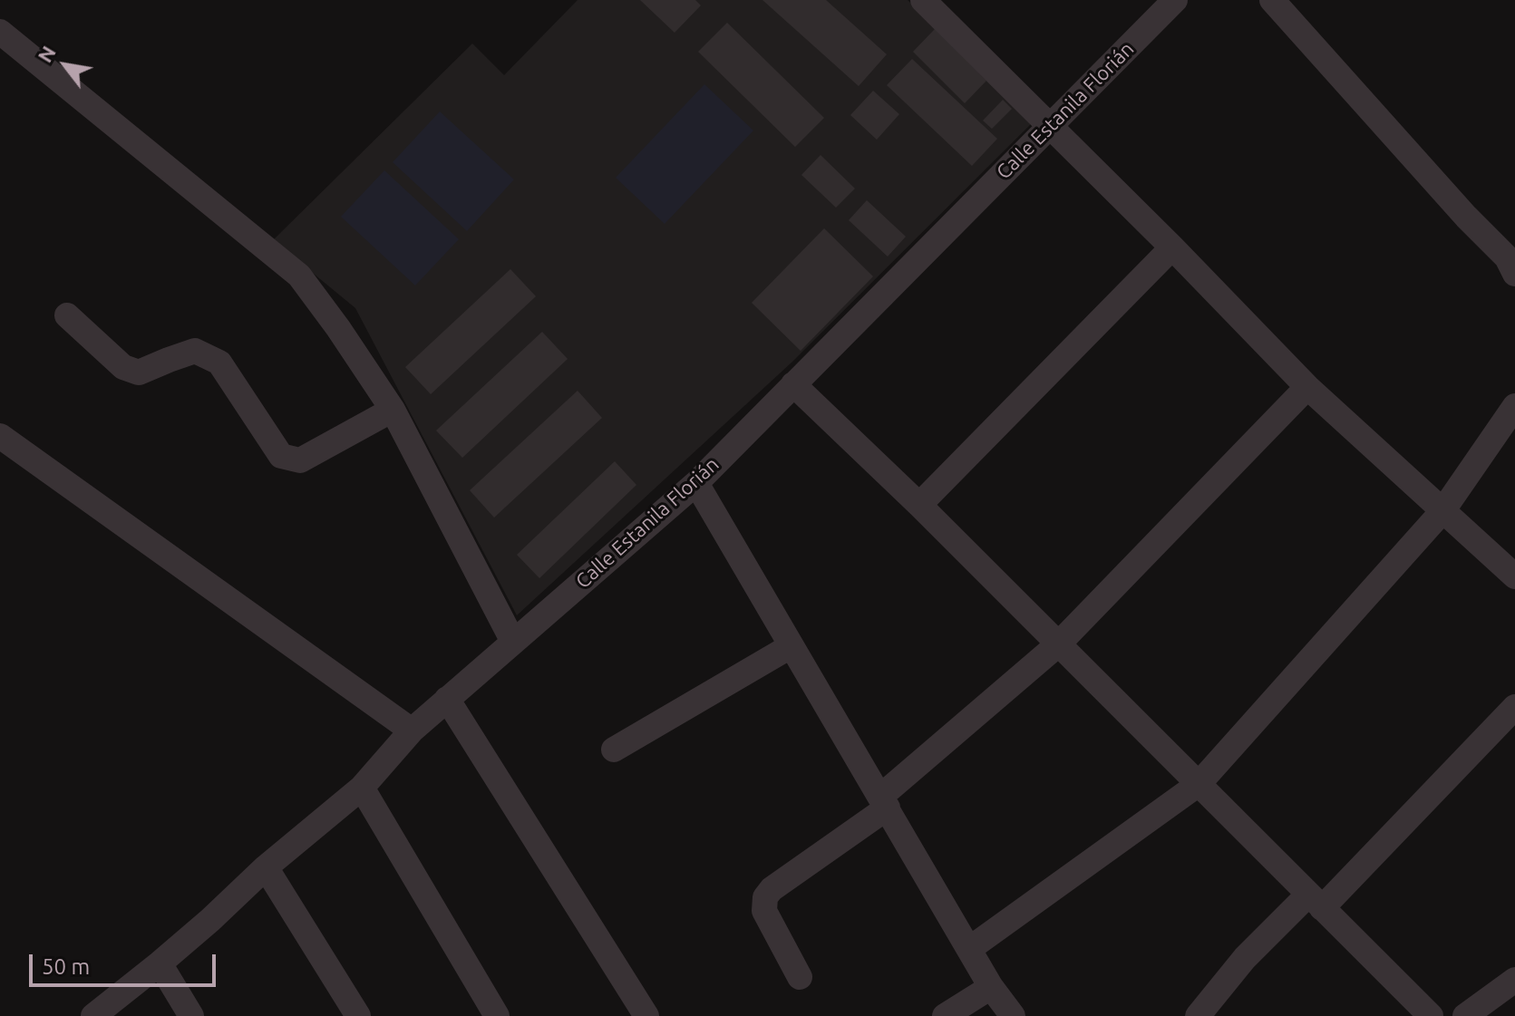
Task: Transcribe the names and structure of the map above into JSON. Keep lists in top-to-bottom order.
{
  "streets": {
    "street": ["Calle Estanila Florián"]
  },
  "scale_bar": "50 m",
  "north": "top left"
}
